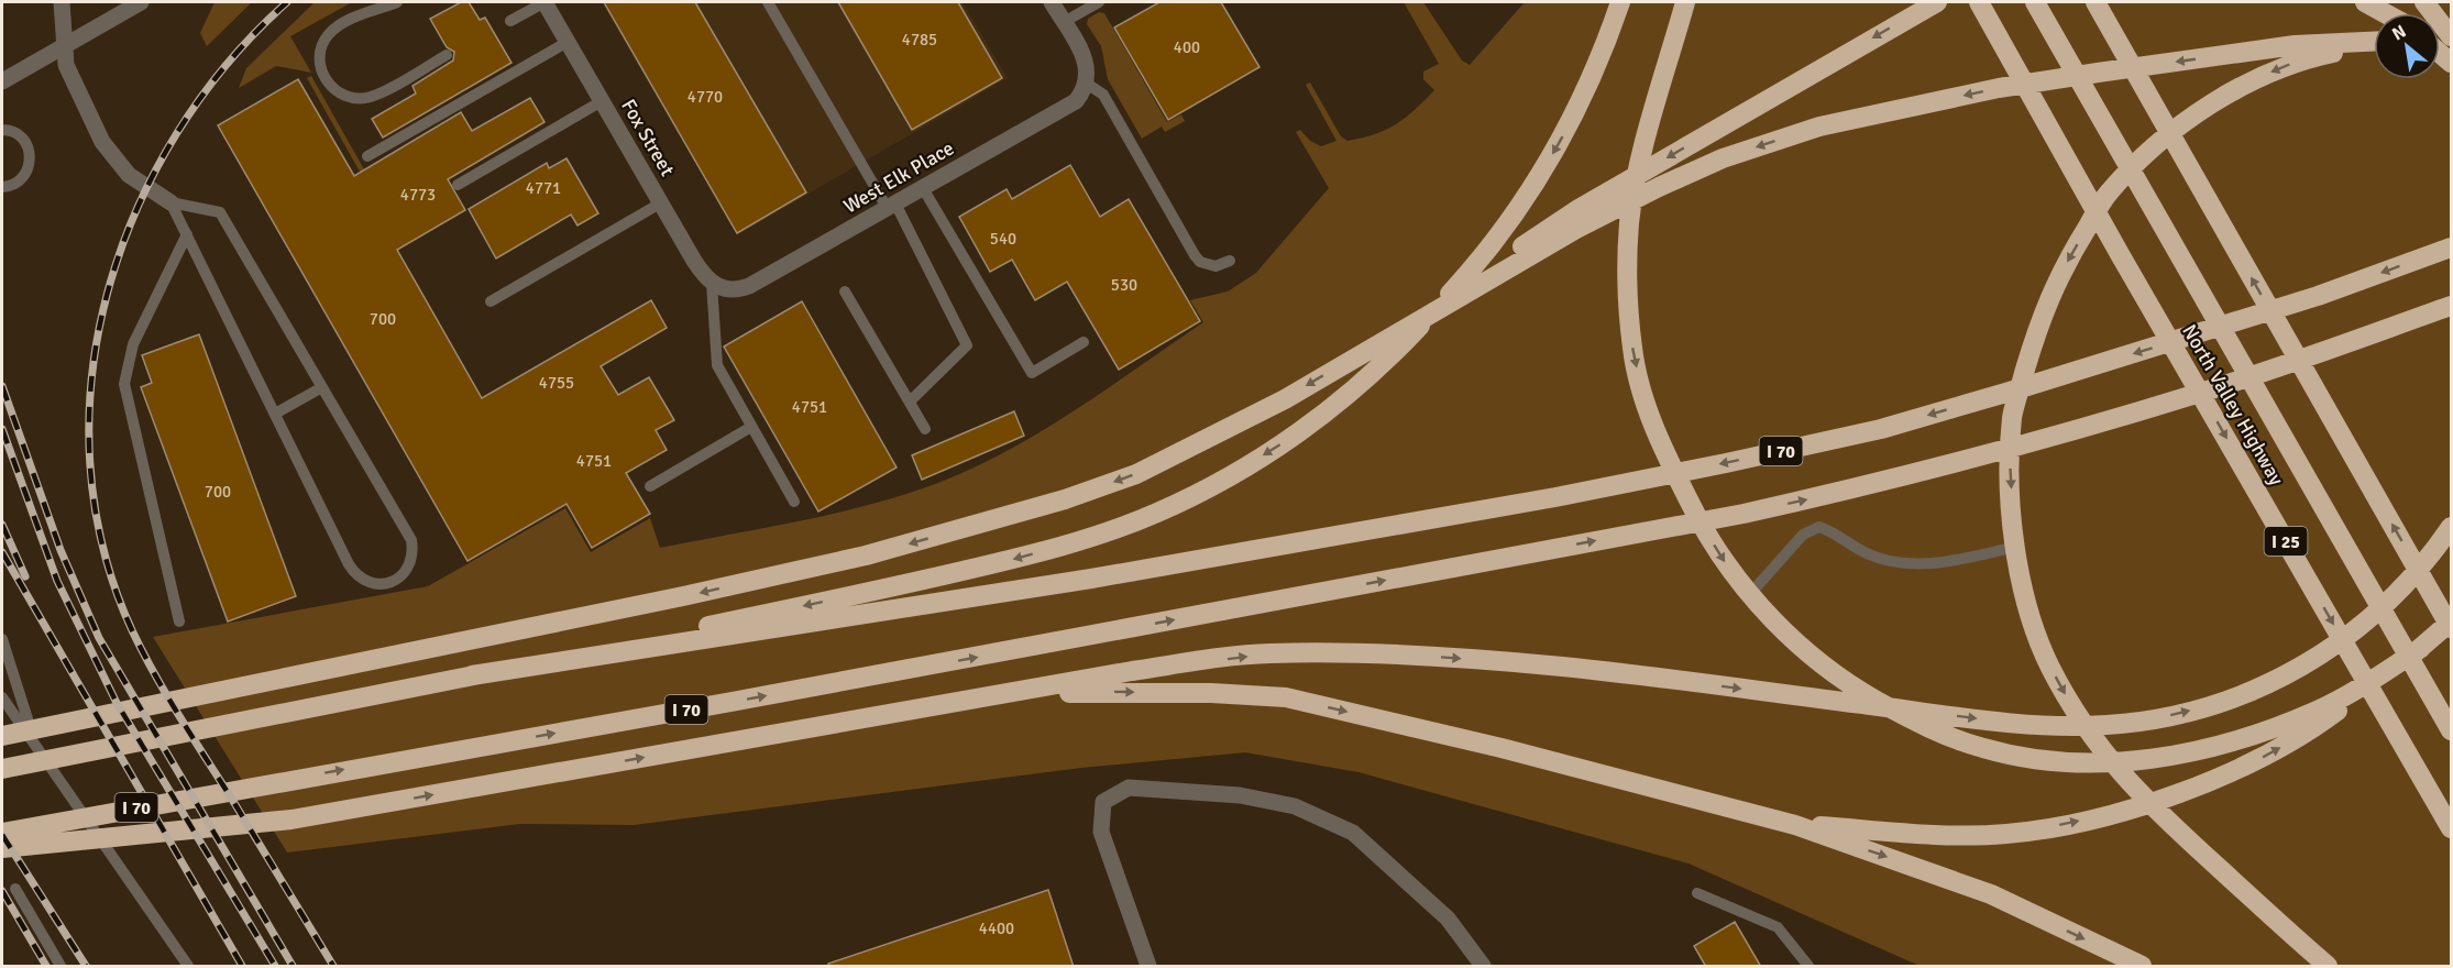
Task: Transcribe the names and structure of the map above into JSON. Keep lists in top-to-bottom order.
{
  "streets": {
    "highway": ["North Valley Highway", "I 70", "I 25"],
    "street": ["Fox Street", "West Elk Place"]
  },
  "crossings": [
    ["Fox Street", "West Elk Place"]
  ],
  "house_numbers": [
    "4785",
    "400",
    "4770",
    "4771",
    "4773",
    "540",
    "530",
    "700",
    "4755",
    "4751",
    "4751",
    "700",
    "4400"
  ],
  "north": "top left"
}
